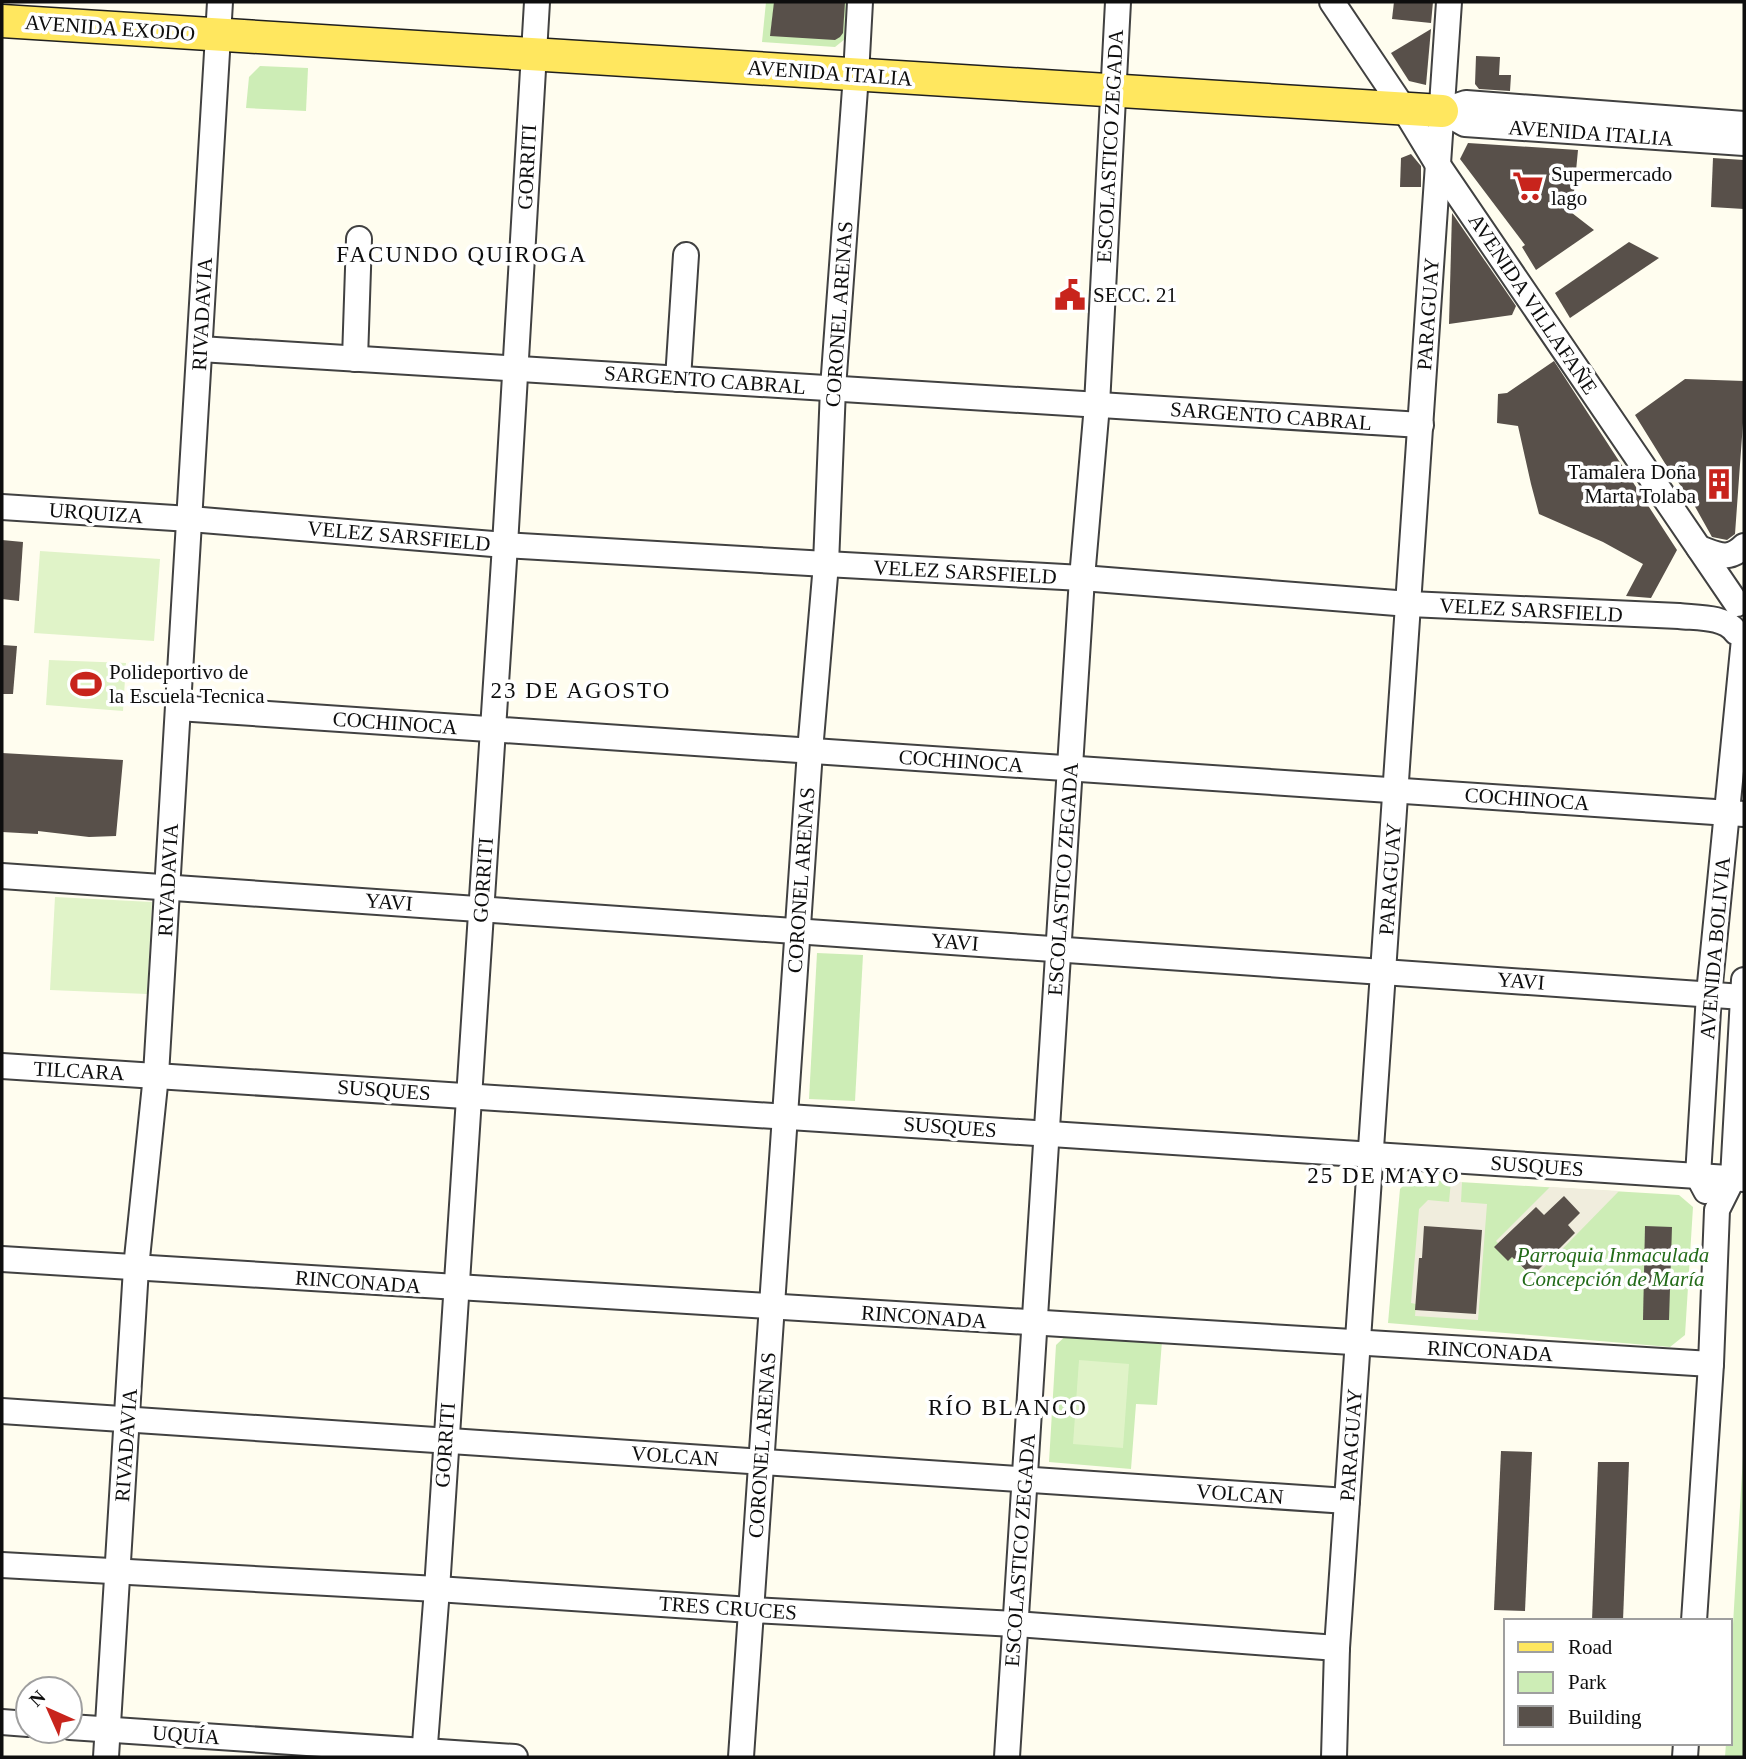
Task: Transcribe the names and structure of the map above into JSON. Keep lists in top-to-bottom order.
{
  "streets": {
    "main road": ["AVENIDA EXODO", "AVENIDA ITALIA"],
    "street": [
      "ESCOLASTICO ZEGADA",
      "GORRITI",
      "AVENIDA VILLAFAÑE",
      "RIVADAVIA",
      "CORONEL ARENAS",
      "PARAGUAY",
      "SARGENTO CABRAL",
      "URQUIZA",
      "VELEZ SARSFIELD",
      "COCHINOCA",
      "YAVI",
      "AVENIDA BOLIVIA",
      "TILCARA",
      "SUSQUES",
      "RINCONADA",
      "VOLCAN",
      "TRES CRUCES",
      "UQUÍA"
    ]
  },
  "crossings": [
    ["AVENIDA EXODO", "AVENIDA ITALIA"],
    ["AVENIDA EXODO", "RIVADAVIA"],
    ["AVENIDA ITALIA", "ESCOLASTICO ZEGADA"],
    ["AVENIDA ITALIA", "GORRITI"],
    ["AVENIDA ITALIA", "AVENIDA VILLAFAÑE"],
    ["AVENIDA ITALIA", "RIVADAVIA"],
    ["AVENIDA ITALIA", "CORONEL ARENAS"],
    ["AVENIDA ITALIA", "PARAGUAY"],
    ["ESCOLASTICO ZEGADA", "SARGENTO CABRAL"],
    ["ESCOLASTICO ZEGADA", "VELEZ SARSFIELD"],
    ["ESCOLASTICO ZEGADA", "COCHINOCA"],
    ["ESCOLASTICO ZEGADA", "YAVI"],
    ["ESCOLASTICO ZEGADA", "SUSQUES"],
    ["ESCOLASTICO ZEGADA", "RINCONADA"],
    ["ESCOLASTICO ZEGADA", "VOLCAN"],
    ["ESCOLASTICO ZEGADA", "TRES CRUCES"],
    ["GORRITI", "SARGENTO CABRAL"],
    ["GORRITI", "VELEZ SARSFIELD"],
    ["GORRITI", "COCHINOCA"],
    ["GORRITI", "YAVI"],
    ["GORRITI", "SUSQUES"],
    ["GORRITI", "RINCONADA"],
    ["GORRITI", "VOLCAN"],
    ["GORRITI", "TRES CRUCES"],
    ["GORRITI", "UQUÍA"],
    ["AVENIDA VILLAFAÑE", "PARAGUAY"],
    ["AVENIDA VILLAFAÑE", "AVENIDA BOLIVIA"],
    ["RIVADAVIA", "SARGENTO CABRAL"],
    ["RIVADAVIA", "URQUIZA"],
    ["RIVADAVIA", "VELEZ SARSFIELD"],
    ["RIVADAVIA", "COCHINOCA"],
    ["RIVADAVIA", "YAVI"],
    ["RIVADAVIA", "TILCARA"],
    ["RIVADAVIA", "SUSQUES"],
    ["RIVADAVIA", "RINCONADA"],
    ["RIVADAVIA", "VOLCAN"],
    ["RIVADAVIA", "TRES CRUCES"],
    ["RIVADAVIA", "UQUÍA"],
    ["CORONEL ARENAS", "SARGENTO CABRAL"],
    ["CORONEL ARENAS", "VELEZ SARSFIELD"],
    ["CORONEL ARENAS", "COCHINOCA"],
    ["CORONEL ARENAS", "YAVI"],
    ["CORONEL ARENAS", "SUSQUES"],
    ["CORONEL ARENAS", "RINCONADA"],
    ["CORONEL ARENAS", "VOLCAN"],
    ["CORONEL ARENAS", "TRES CRUCES"],
    ["PARAGUAY", "SARGENTO CABRAL"],
    ["PARAGUAY", "VELEZ SARSFIELD"],
    ["PARAGUAY", "COCHINOCA"],
    ["PARAGUAY", "YAVI"],
    ["PARAGUAY", "SUSQUES"],
    ["PARAGUAY", "RINCONADA"],
    ["PARAGUAY", "VOLCAN"],
    ["PARAGUAY", "TRES CRUCES"],
    ["URQUIZA", "VELEZ SARSFIELD"],
    ["VELEZ SARSFIELD", "AVENIDA BOLIVIA"],
    ["COCHINOCA", "AVENIDA BOLIVIA"],
    ["YAVI", "AVENIDA BOLIVIA"],
    ["AVENIDA BOLIVIA", "SUSQUES"],
    ["AVENIDA BOLIVIA", "RINCONADA"],
    ["TILCARA", "SUSQUES"]
  ],
  "districts": [
    "FACUNDO QUIROGA",
    "23 DE AGOSTO",
    "25 DE MAYO",
    "RÍO BLANCO"
  ],
  "parks": ["Parroquia Inmaculada Concepción de María"],
  "places": {
    "supermarket": ["Supermercado lago"],
    "public building": ["SECC. 21"],
    "building": ["Tamalera Doña Marta Tolaba"],
    "sports": ["Polideportivo de la Escuela Tecnica"]
  },
  "legend": ["Road", "Park", "Building"],
  "north": "top left"
}
